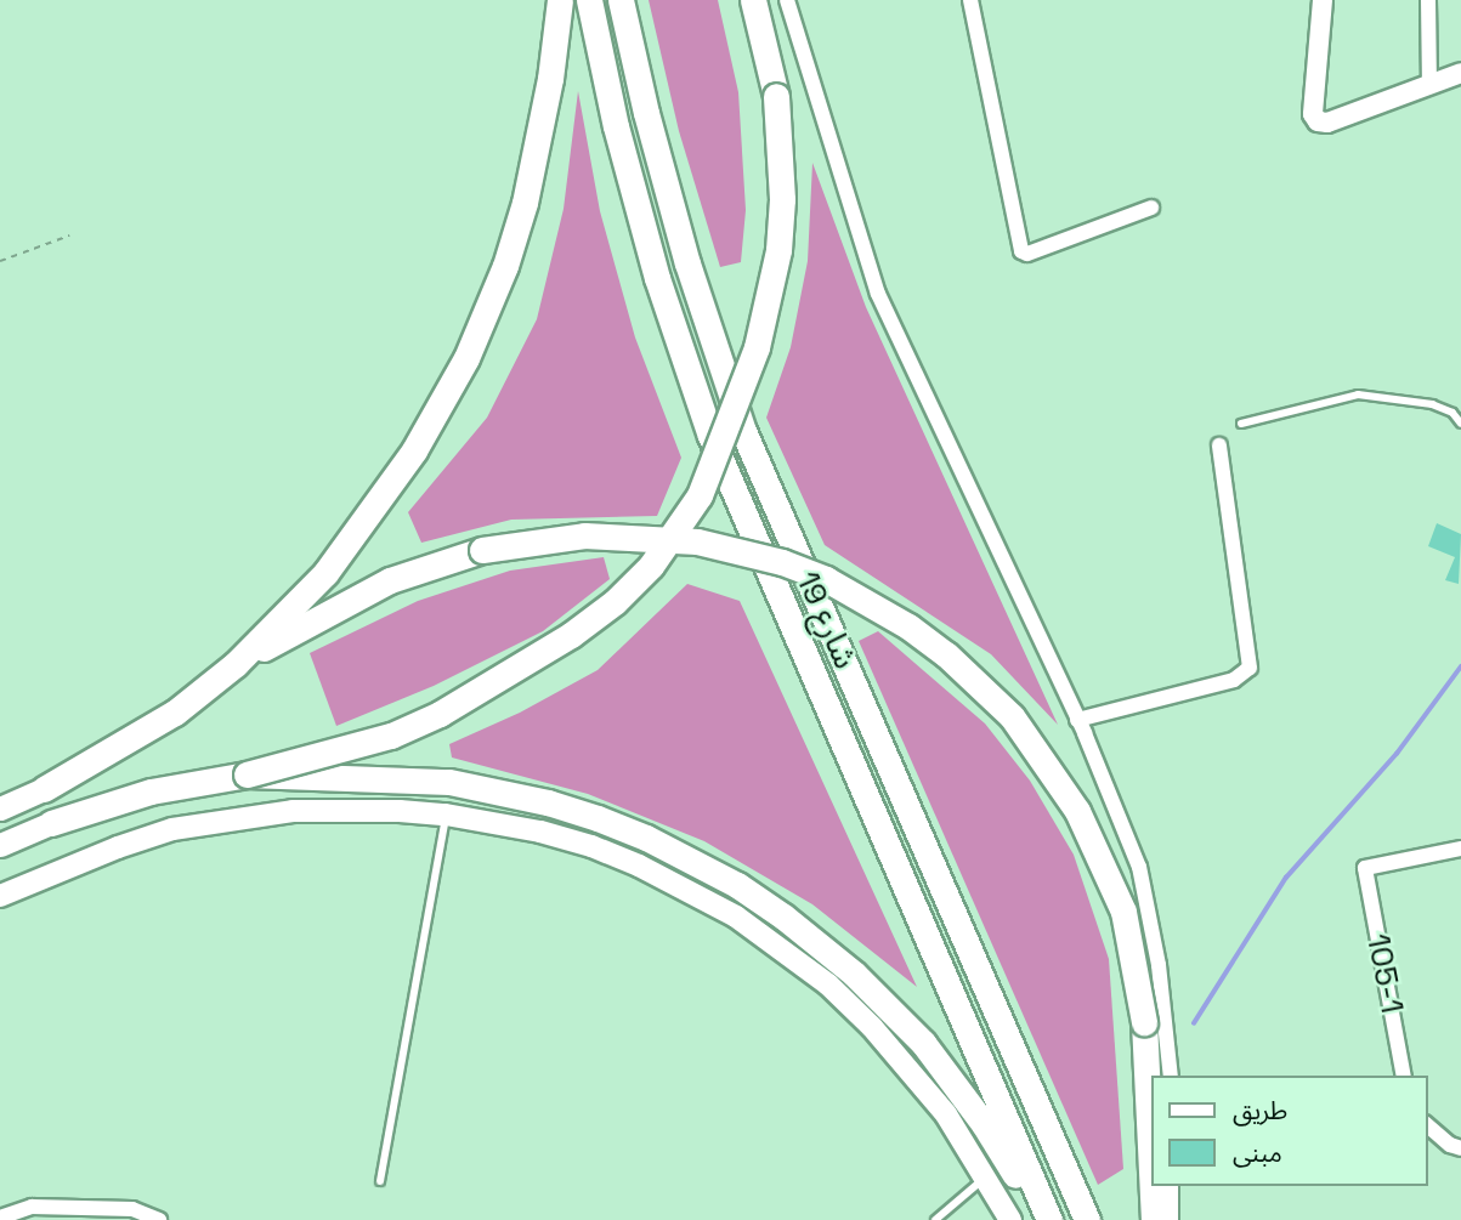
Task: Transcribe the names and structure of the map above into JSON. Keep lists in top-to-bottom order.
{
  "streets": {
    "highway": ["شارع 19"],
    "street": ["105-1"]
  },
  "legend": ["طريق", "مبنى"]
}
